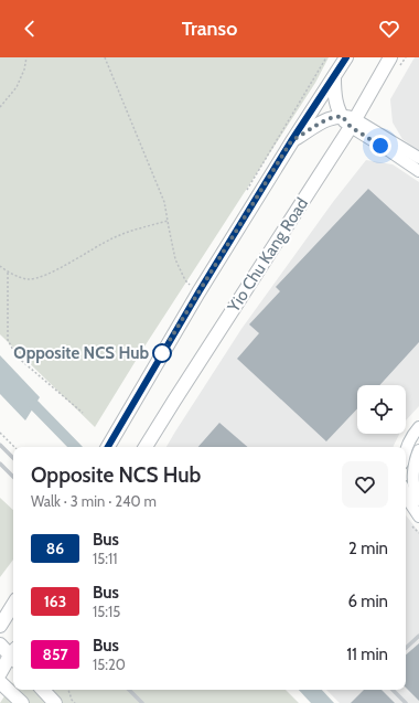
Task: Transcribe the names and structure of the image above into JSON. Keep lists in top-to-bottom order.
{
  "streets": {
    "main road": ["Yio Chu Kang Road"]
  },
  "places": ["Opposite NCS Hub"],
  "lines": ["bus line 86"],
  "page": {
    "header": "Transo",
    "heading": ["Opposite NCS Hub", "Walk · 3 min · 240 m"],
    "list": [
      {
        "mark": "86",
        "name": "Bus",
        "note": "15:11",
        "value": "2 min"
      },
      {
        "mark": "163",
        "name": "Bus",
        "note": "15:15",
        "value": "6 min"
      },
      {
        "mark": "857",
        "name": "Bus",
        "note": "15:20",
        "value": "11 min"
      }
    ]
  }
}
